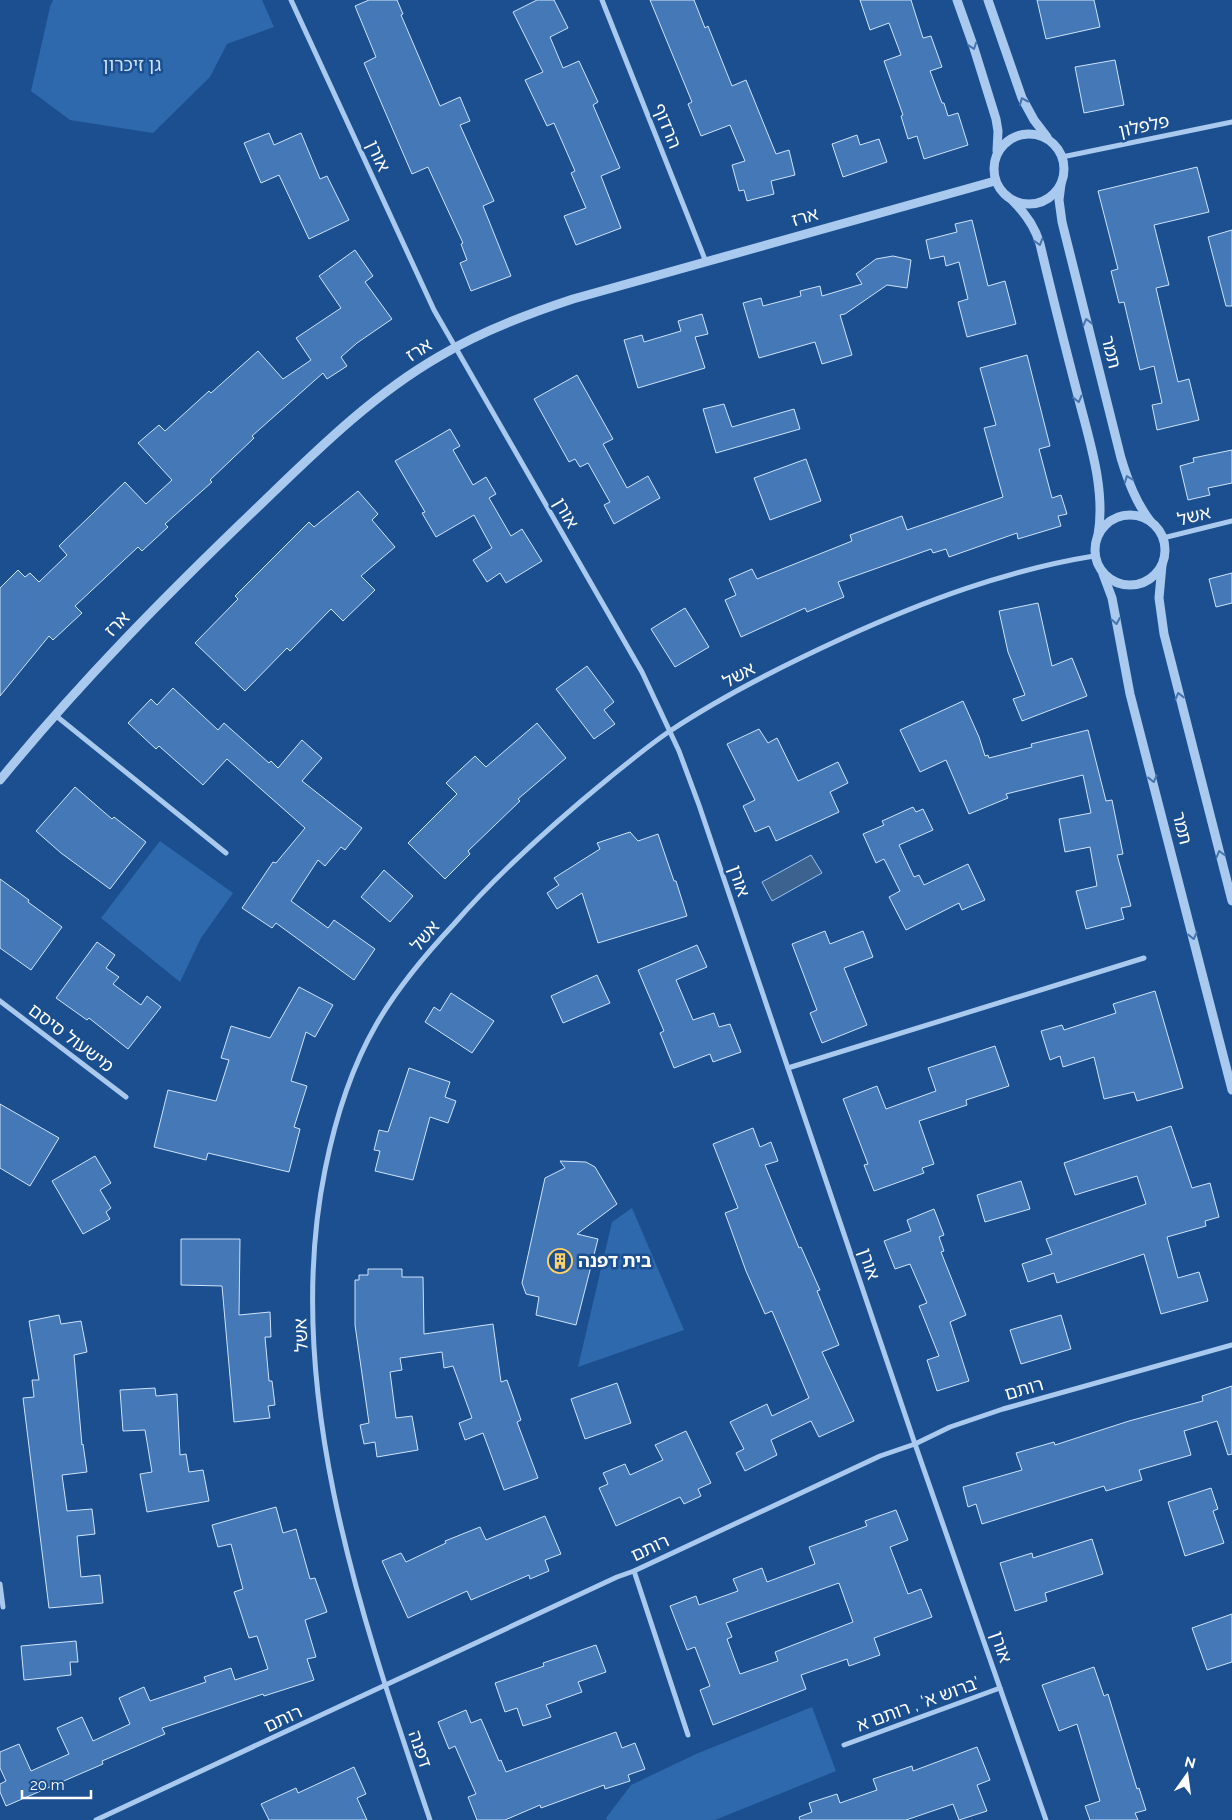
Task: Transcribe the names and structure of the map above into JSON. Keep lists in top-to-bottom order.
{
  "streets": {
    "street": [
      "הרדוף",
      "פלפלון",
      "אורן",
      "ארז",
      "תמר",
      "אשל",
      "מישעול סיסם",
      "רותם",
      "ברוש א' , רותם א'",
      "דפנה"
    ]
  },
  "crossings": [
    ["הרדוף", "ארז"],
    ["פלפלון", "ארז"],
    ["פלפלון", "תמר"],
    ["אורן", "ארז"],
    ["אורן", "אשל"],
    ["אורן", "רותם"],
    ["אורן", "ברוש א' , רותם א'"],
    ["ארז", "תמר"],
    ["תמר", "אשל"],
    ["אשל", "רותם"],
    ["אשל", "דפנה"],
    ["רותם", "דפנה"]
  ],
  "parks": ["גן זיכרון"],
  "places": {
    "building": ["בית דפנה"]
  },
  "scale_bar": "20 m",
  "north": "top"
}
